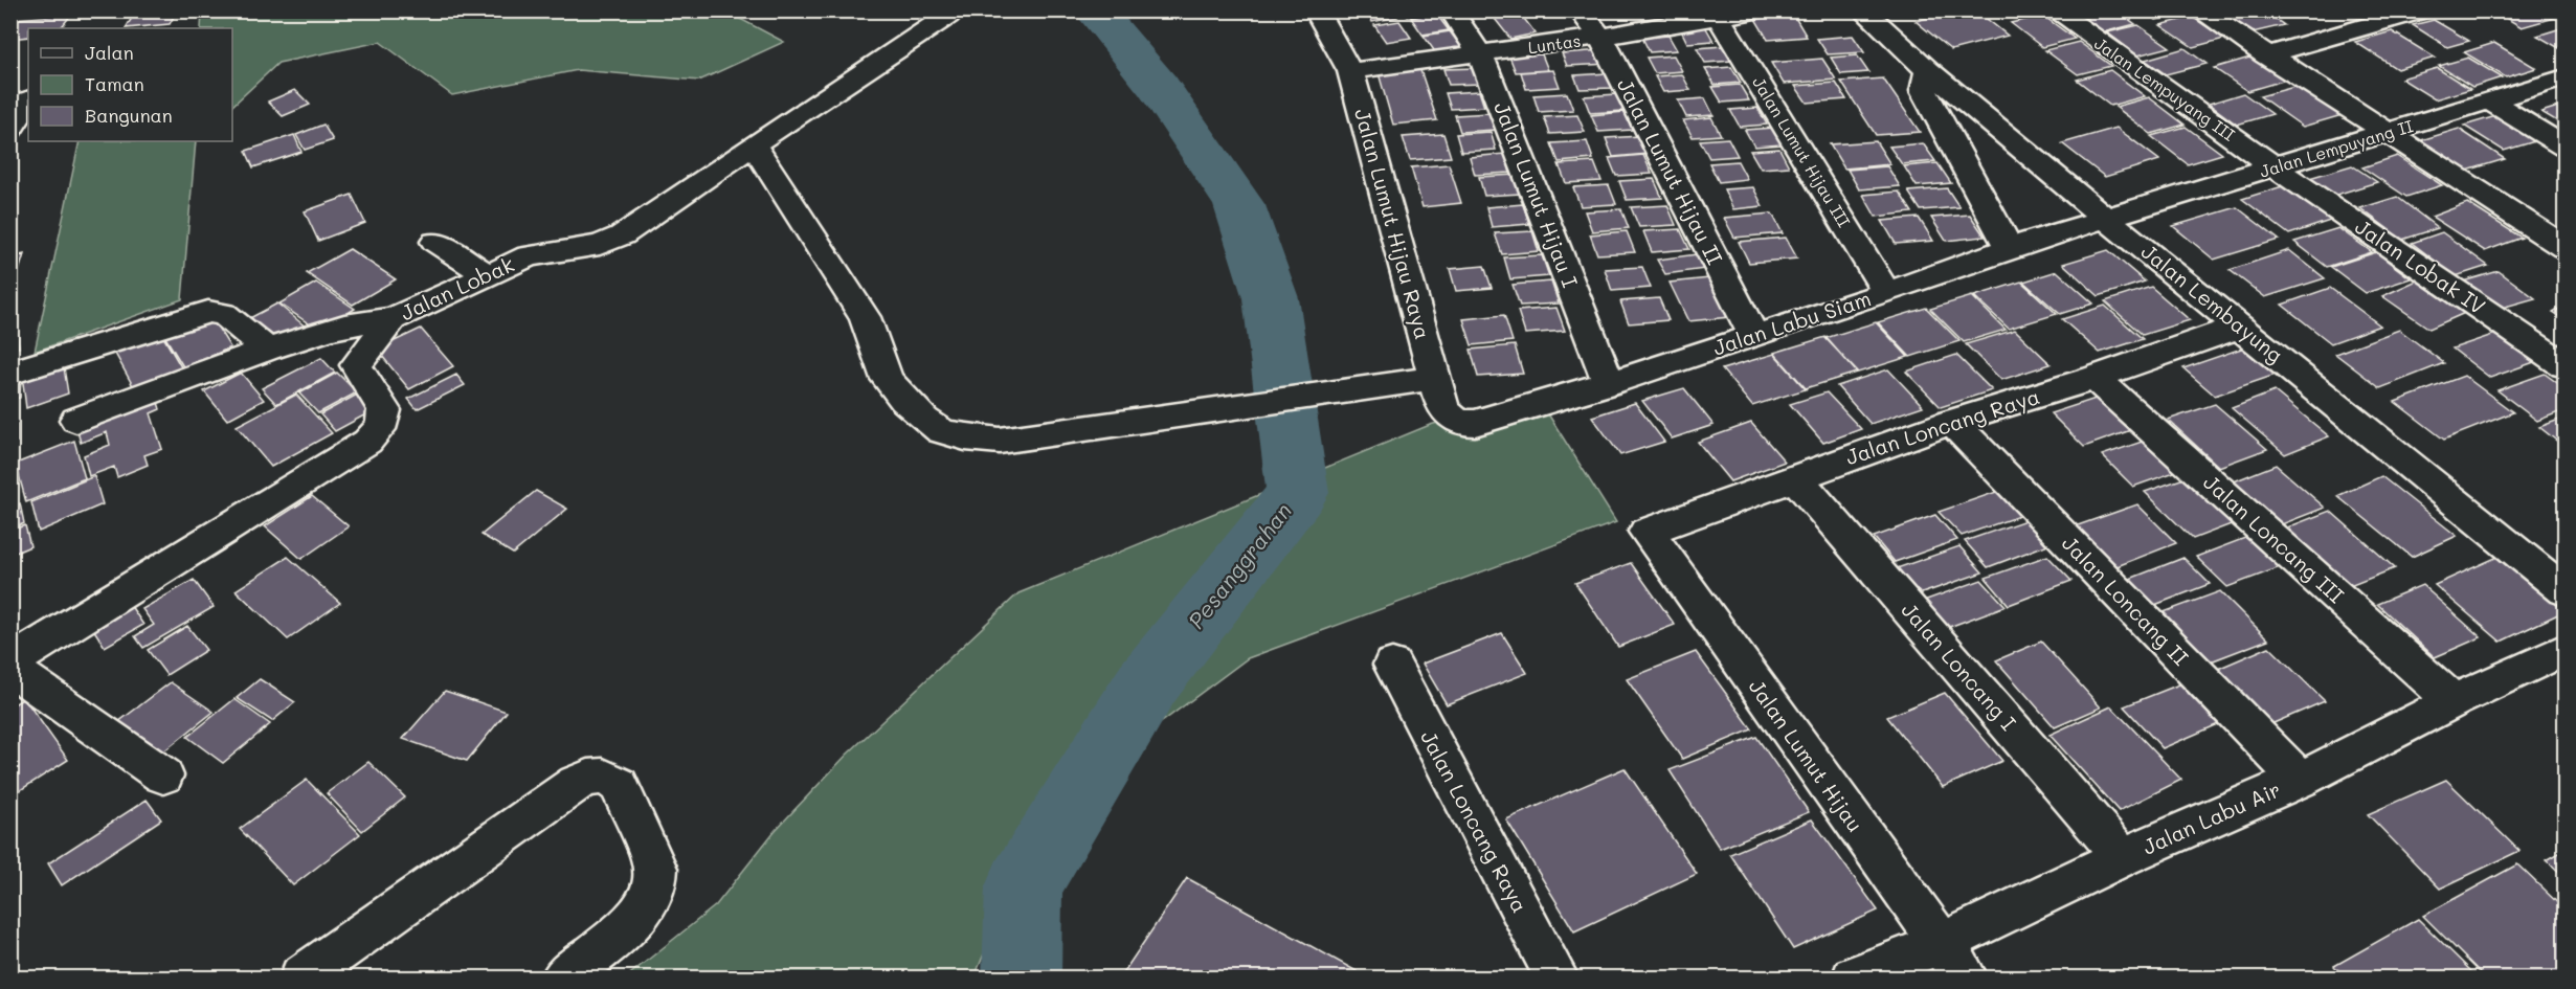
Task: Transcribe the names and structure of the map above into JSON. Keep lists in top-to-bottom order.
{
  "streets": {
    "street": [
      "Luntas",
      "Jalan Lempuyang III",
      "Jalan Lempuyang II",
      "Jalan Lumut Hijau III",
      "Jalan Lumut Hijau II",
      "Jalan Lumut Hijau I",
      "Jalan Lumut Hijau Raya",
      "Jalan Lobak IV",
      "Jalan Lobak",
      "Jalan Lembayung",
      "Jalan Labu Siam",
      "Jalan Loncang Raya",
      "Jalan Loncang III",
      "Jalan Loncang II",
      "Jalan Loncang I",
      "Jalan Lumut Hijau",
      "Jalan Labu Air"
    ]
  },
  "crossings": [
    ["Luntas", "Jalan Lumut Hijau III"],
    ["Luntas", "Jalan Lumut Hijau II"],
    ["Luntas", "Jalan Lumut Hijau I"],
    ["Luntas", "Jalan Lumut Hijau Raya"],
    ["Jalan Lempuyang III", "Jalan Lempuyang II"],
    ["Jalan Lempuyang III", "Jalan Lobak IV"],
    ["Jalan Lempuyang II", "Jalan Lobak IV"],
    ["Jalan Lempuyang II", "Jalan Lembayung"],
    ["Jalan Lempuyang II", "Jalan Labu Siam"],
    ["Jalan Lumut Hijau III", "Jalan Labu Siam"],
    ["Jalan Lumut Hijau II", "Jalan Labu Siam"],
    ["Jalan Lumut Hijau I", "Jalan Labu Siam"],
    ["Jalan Lumut Hijau Raya", "Jalan Labu Siam"],
    ["Jalan Lembayung", "Jalan Labu Siam"],
    ["Jalan Lembayung", "Jalan Loncang Raya"],
    ["Jalan Loncang Raya", "Jalan Loncang III"],
    ["Jalan Loncang Raya", "Jalan Loncang II"],
    ["Jalan Loncang Raya", "Jalan Loncang I"],
    ["Jalan Loncang Raya", "Jalan Lumut Hijau"],
    ["Jalan Loncang III", "Jalan Labu Air"],
    ["Jalan Loncang II", "Jalan Labu Air"],
    ["Jalan Loncang I", "Jalan Labu Air"],
    ["Jalan Lumut Hijau", "Jalan Labu Air"]
  ],
  "water": ["Pesanggrahan"],
  "legend": ["Jalan", "Taman", "Bangunan"]
}
